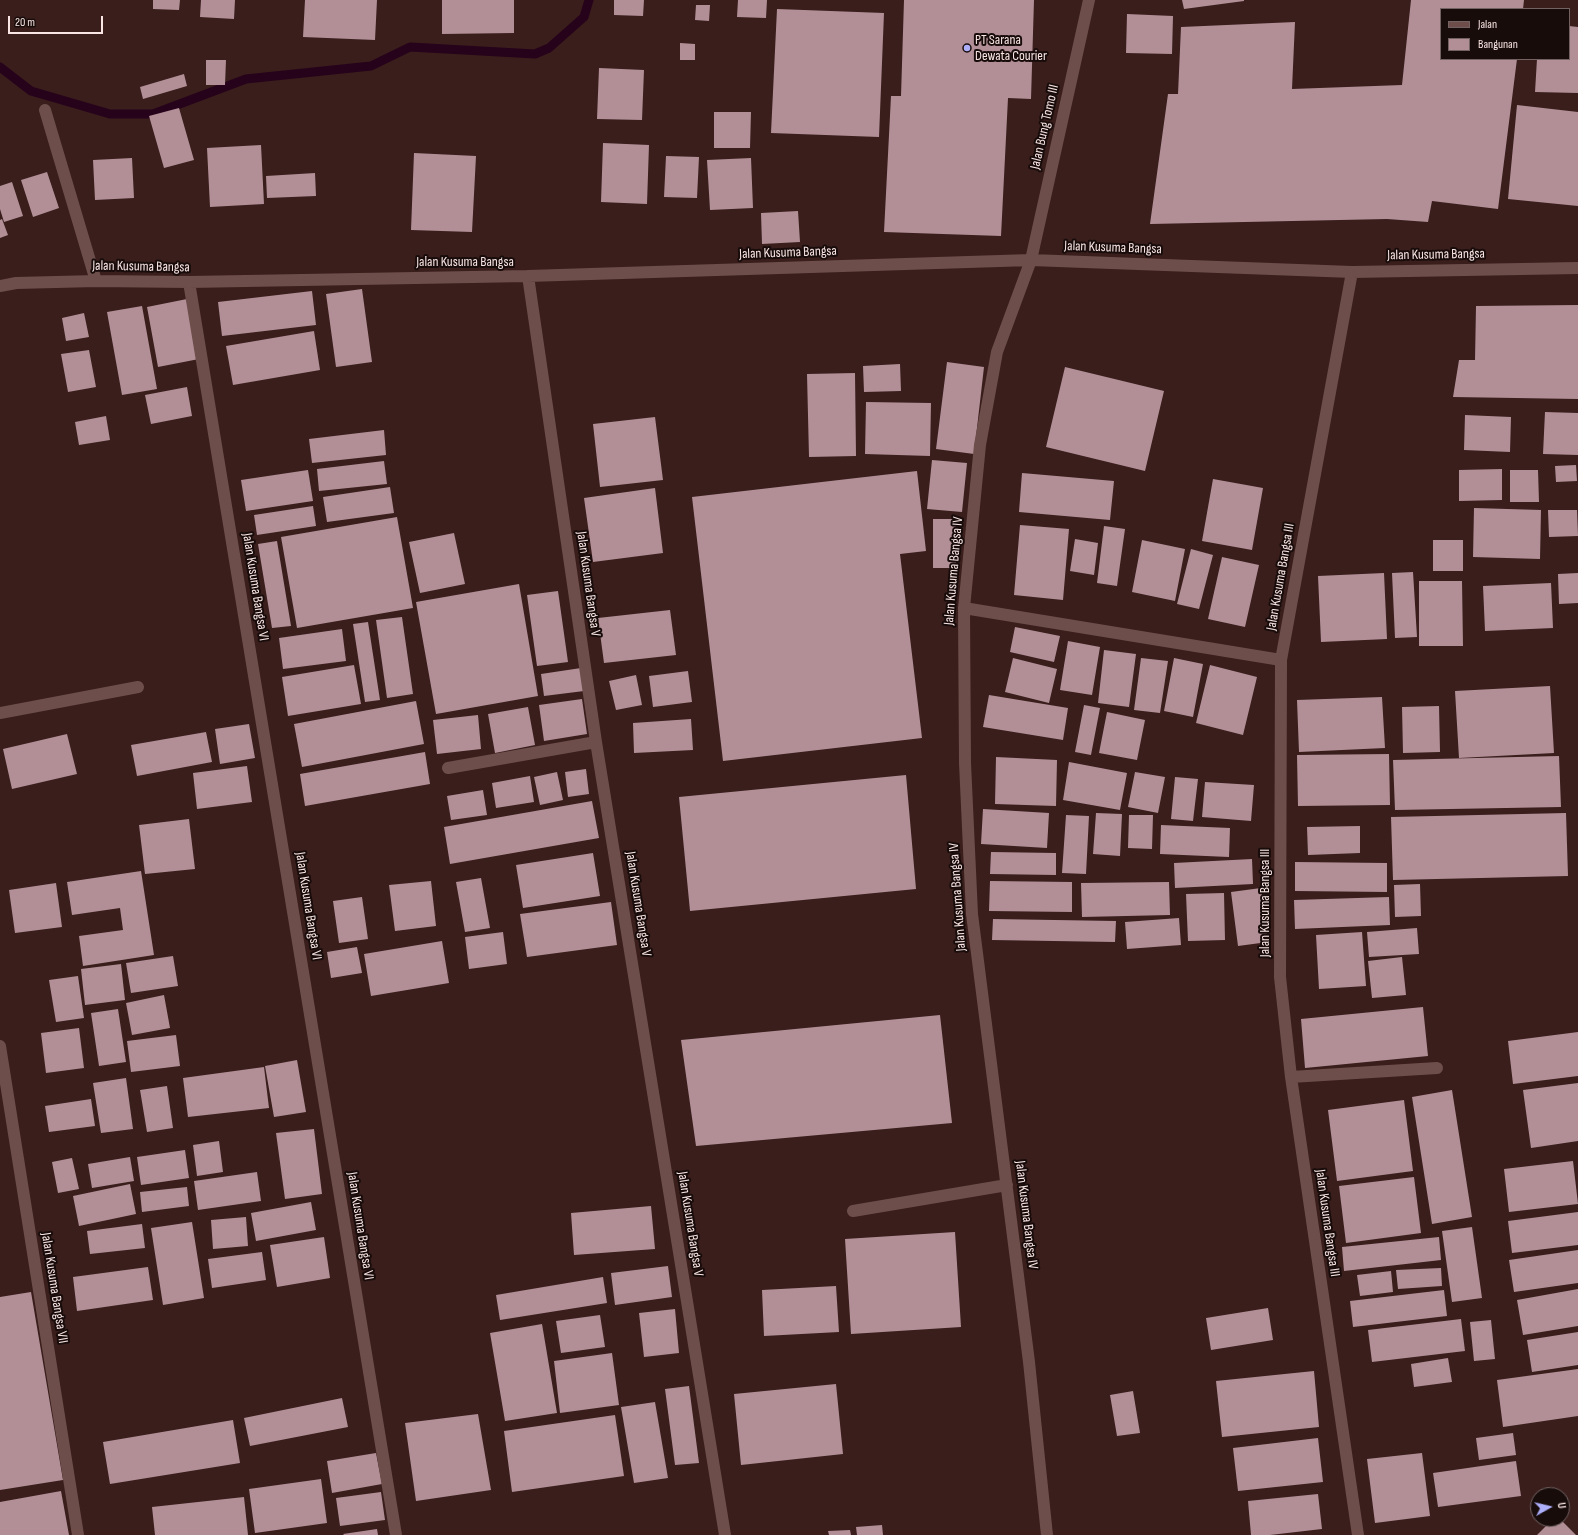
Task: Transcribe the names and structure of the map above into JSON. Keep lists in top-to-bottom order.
{
  "streets": {
    "street": [
      "Jalan Bung Tomo III",
      "Jalan Kusuma Bangsa",
      "Jalan Kusuma Bangsa IV",
      "Jalan Kusuma Bangsa III",
      "Jalan Kusuma Bangsa V",
      "Jalan Kusuma Bangsa VI",
      "Jalan Kusuma Bangsa VII"
    ]
  },
  "crossings": [
    ["Jalan Bung Tomo III", "Jalan Kusuma Bangsa"],
    ["Jalan Bung Tomo III", "Jalan Kusuma Bangsa IV"],
    ["Jalan Kusuma Bangsa", "Jalan Kusuma Bangsa IV"],
    ["Jalan Kusuma Bangsa", "Jalan Kusuma Bangsa III"],
    ["Jalan Kusuma Bangsa", "Jalan Kusuma Bangsa V"],
    ["Jalan Kusuma Bangsa", "Jalan Kusuma Bangsa VI"]
  ],
  "places": ["PT Sarana Dewata Courier"],
  "legend": ["Jalan", "Bangunan"],
  "scale_bar": "20 m",
  "north": "right"
}
